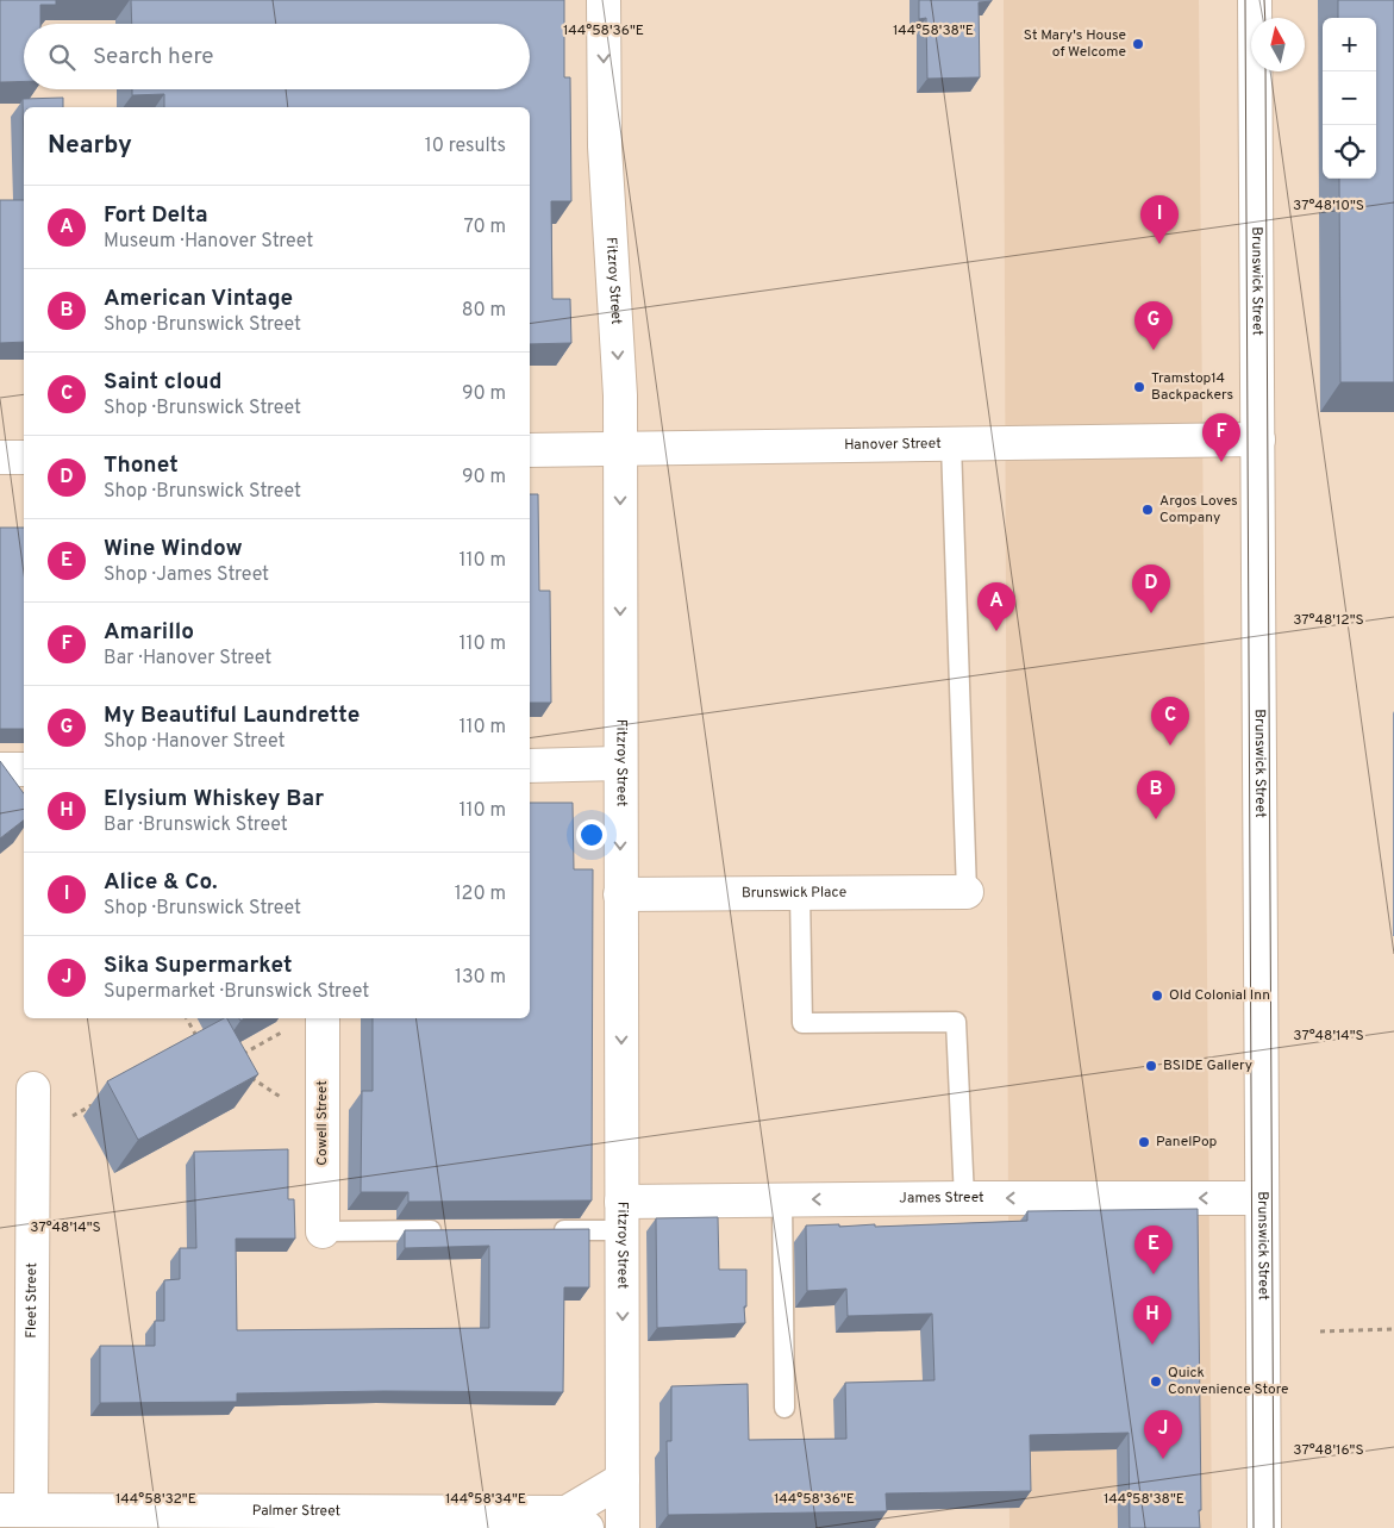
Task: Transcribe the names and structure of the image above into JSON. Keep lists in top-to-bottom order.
{
  "streets": {
    "street": [
      "Fitzroy Street",
      "Brunswick Street",
      "Hanover Street",
      "Brunswick Place",
      "Cowell Street",
      "James Street",
      "Fleet Street",
      "Palmer Street"
    ]
  },
  "crossings": [
    ["Fitzroy Street", "Hanover Street"],
    ["Fitzroy Street", "Brunswick Place"],
    ["Fitzroy Street", "James Street"],
    ["Brunswick Street", "Hanover Street"],
    ["Brunswick Street", "James Street"],
    ["Fleet Street", "Palmer Street"]
  ],
  "one_way": ["Fitzroy Street", "James Street"],
  "places": [
    "St Mary's House of Welcome",
    "Tramstop14 Backpackers",
    "Argos Loves Company",
    "Old Colonial Inn",
    "BSIDE Gallery",
    "PanelPop",
    "Quick Convenience Store"
  ],
  "north": "top",
  "page": {
    "map_buttons": ["+", "−"],
    "search": "Search here",
    "heading": ["Nearby", "10 results"],
    "list": [
      {
        "mark": "A",
        "name": "Fort Delta",
        "note": "Museum · Hanover Street",
        "value": "70 m"
      },
      {
        "mark": "B",
        "name": "American Vintage",
        "note": "Shop · Brunswick Street",
        "value": "80 m"
      },
      {
        "mark": "C",
        "name": "Saint cloud",
        "note": "Shop · Brunswick Street",
        "value": "90 m"
      },
      {
        "mark": "D",
        "name": "Thonet",
        "note": "Shop · Brunswick Street",
        "value": "90 m"
      },
      {
        "mark": "E",
        "name": "Wine Window",
        "note": "Shop · James Street",
        "value": "110 m"
      },
      {
        "mark": "F",
        "name": "Amarillo",
        "note": "Bar · Hanover Street",
        "value": "110 m"
      },
      {
        "mark": "G",
        "name": "My Beautiful Laundrette",
        "note": "Shop · Hanover Street",
        "value": "110 m"
      },
      {
        "mark": "H",
        "name": "Elysium Whiskey Bar",
        "note": "Bar · Brunswick Street",
        "value": "110 m"
      },
      {
        "mark": "I",
        "name": "Alice & Co.",
        "note": "Shop · Brunswick Street",
        "value": "120 m"
      },
      {
        "mark": "J",
        "name": "Sika Supermarket",
        "note": "Supermarket · Brunswick Street",
        "value": "130 m"
      }
    ],
    "pins": [
      "I",
      "G",
      "F",
      "D",
      "A",
      "C",
      "B",
      "E",
      "H",
      "J"
    ]
  },
  "coordinates": [
    "144°58'36\"E",
    "144°58'38\"E",
    "37°48'10\"S",
    "37°48'12\"S",
    "37°48'14\"S",
    "37°48'16\"S",
    "144°58'32\"E",
    "144°58'34\"E"
  ]
}
